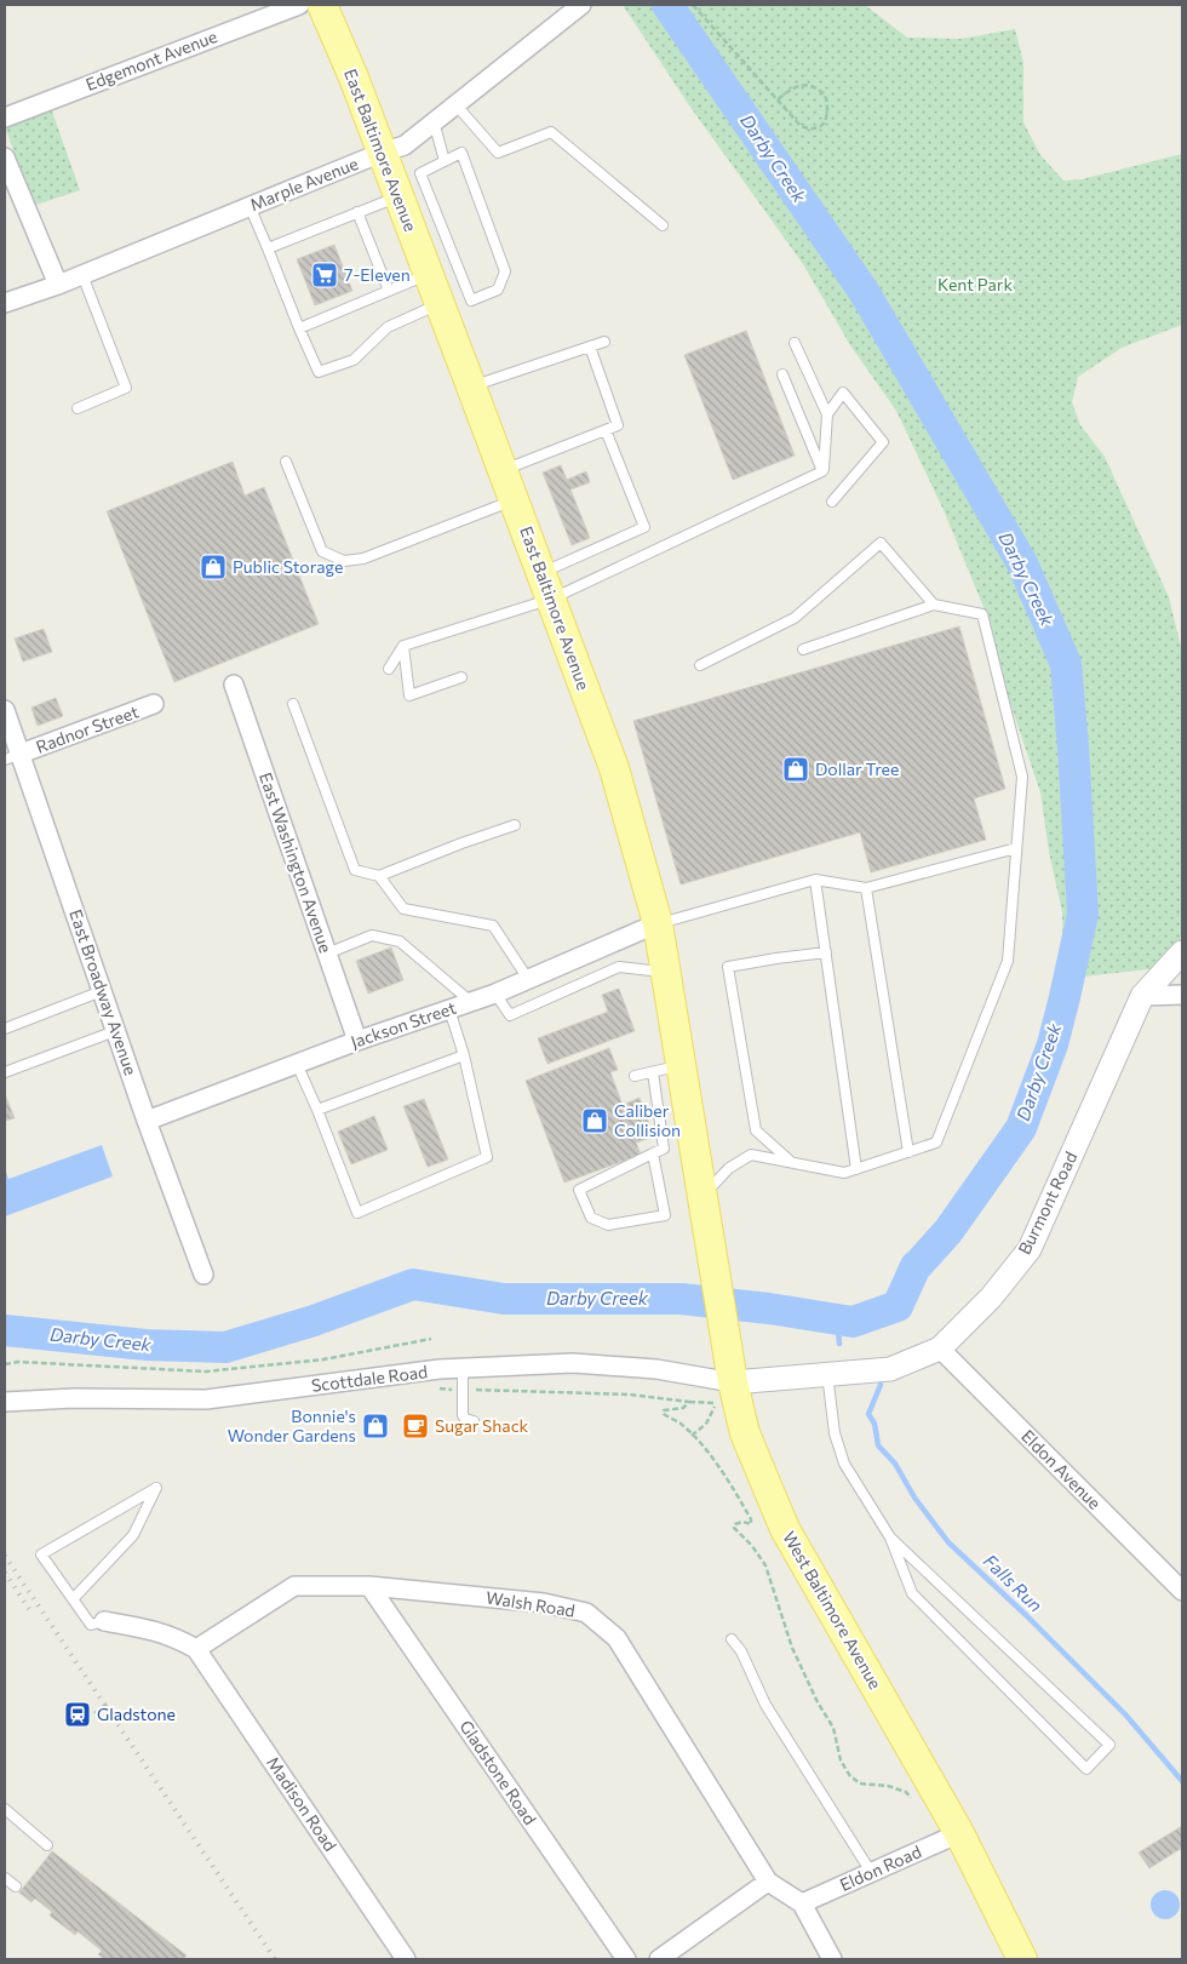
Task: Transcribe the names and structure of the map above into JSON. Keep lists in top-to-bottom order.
{
  "streets": {
    "main road": ["East Baltimore Avenue", "West Baltimore Avenue"],
    "street": [
      "Edgemont Avenue",
      "Marple Avenue",
      "Radnor Street",
      "East Washington Avenue",
      "East Broadway Avenue",
      "Jackson Street",
      "Burmont Road",
      "Scottdale Road",
      "Eldon Avenue",
      "Walsh Road",
      "Gladstone Road",
      "Madison Road",
      "Eldon Road"
    ]
  },
  "crossings": [
    ["East Baltimore Avenue", "Marple Avenue"],
    ["East Baltimore Avenue", "Jackson Street"],
    ["East Baltimore Avenue", "West Baltimore Avenue"],
    ["Radnor Street", "East Broadway Avenue"],
    ["East Washington Avenue", "Jackson Street"],
    ["East Broadway Avenue", "Jackson Street"],
    ["Burmont Road", "Scottdale Road"],
    ["Burmont Road", "Eldon Avenue"],
    ["Burmont Road", "West Baltimore Avenue"],
    ["Scottdale Road", "West Baltimore Avenue"],
    ["Walsh Road", "Gladstone Road"],
    ["Walsh Road", "Madison Road"],
    ["Walsh Road", "Eldon Road"],
    ["West Baltimore Avenue", "Eldon Road"]
  ],
  "water": ["Darby Creek", "Falls Run"],
  "parks": ["Kent Park"],
  "places": {
    "supermarket": ["7-Eleven"],
    "shop": [
      "Public Storage",
      "Dollar Tree",
      "Caliber Collision",
      "Bonnie's Wonder Gardens"
    ],
    "cafe": ["Sugar Shack"],
    "station": ["Gladstone"]
  }
}
